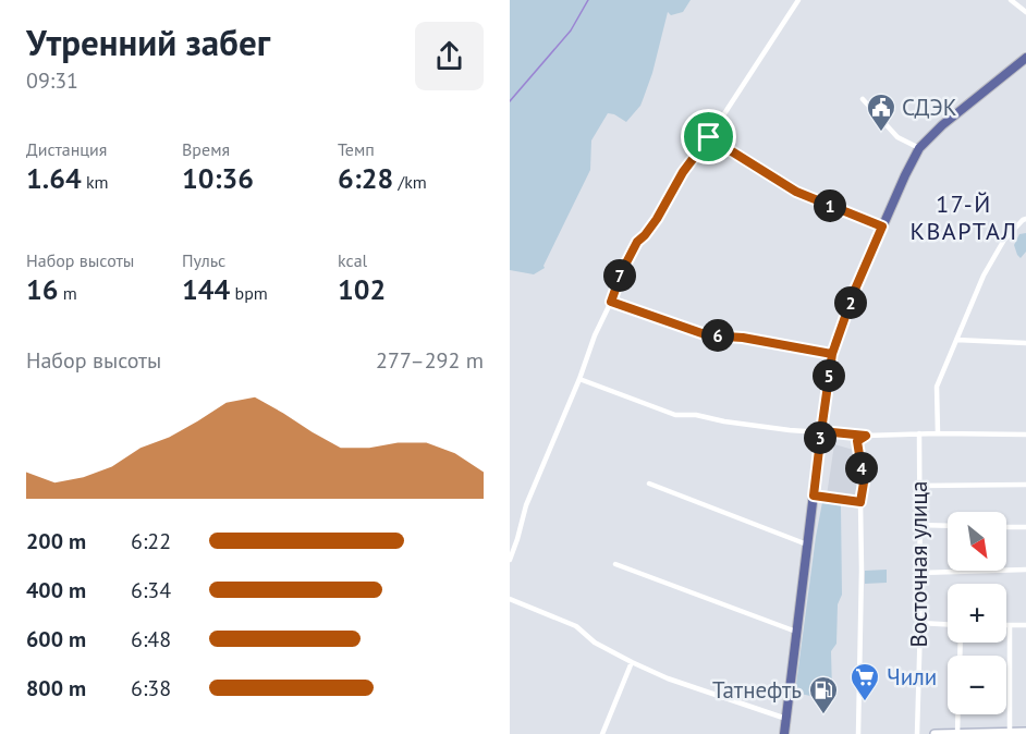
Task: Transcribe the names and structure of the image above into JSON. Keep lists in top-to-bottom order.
{
  "streets": {
    "street": ["Восточная улица"]
  },
  "districts": ["17-Й КВАРТАЛ"],
  "places": {
    "public building": ["СДЭК"],
    "supermarket": ["Чили"],
    "fuel station": ["Татнефть"]
  },
  "north": "bottom right",
  "page": {
    "heading": ["Утренний забег", "09:31"],
    "stats": [
      ["Дистанция", "1.64 km"],
      ["Время", "10:36"],
      ["Темп", "6:28 /km"],
      ["Набор высоты", "16 m"],
      ["Пульс", "144 bpm"],
      ["kcal", "102"]
    ],
    "pins": [
      "1",
      "7",
      "2",
      "6",
      "5",
      "3",
      "4"
    ],
    "chart": ["Набор высоты", "277–292 m"],
    "map_buttons": ["+", "−"],
    "list": [
      {
        "name": "200 m",
        "note": "6:22"
      },
      {
        "name": "400 m",
        "note": "6:34"
      },
      {
        "name": "600 m",
        "note": "6:48"
      },
      {
        "name": "800 m",
        "note": "6:38"
      }
    ]
  }
}
